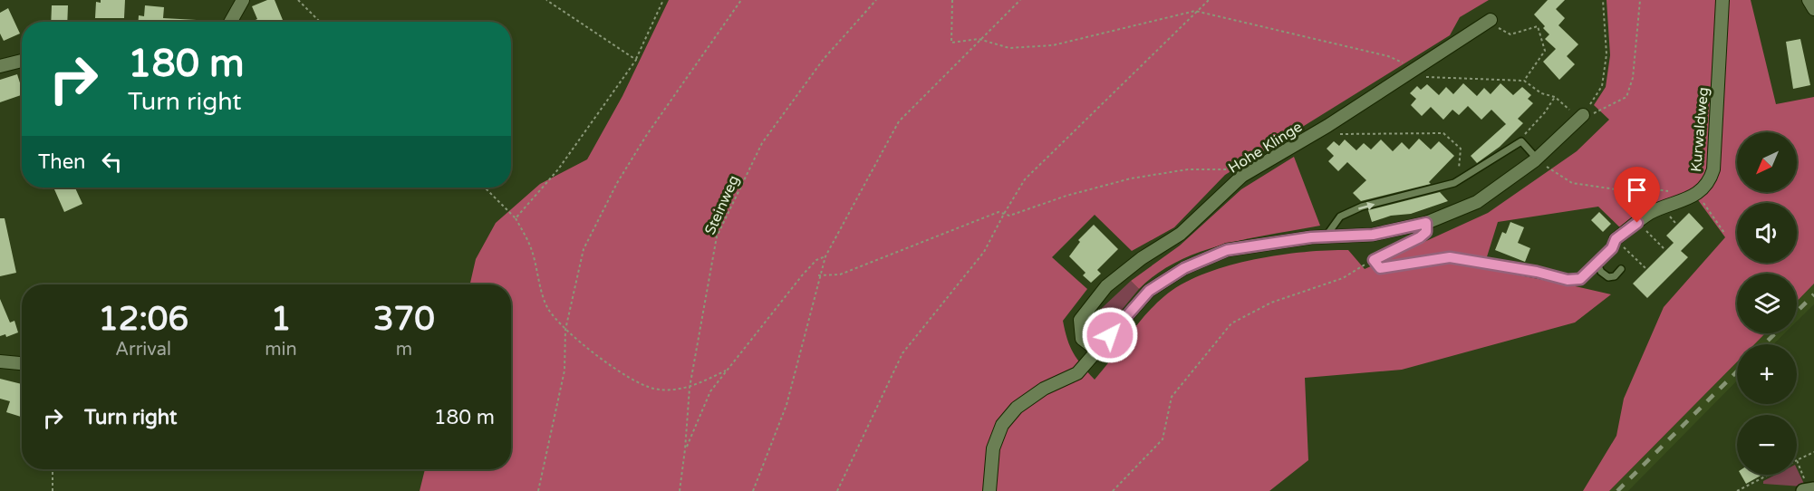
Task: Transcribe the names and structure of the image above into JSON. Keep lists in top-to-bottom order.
{
  "streets": {
    "street": ["Kurwaldweg", "Hohe Klinge"],
    "path": ["Steinweg"]
  },
  "north": "bottom left",
  "page": {
    "turn": ["180 m", "Turn right"],
    "map_buttons": ["+", "−"],
    "then": "Then",
    "eta": [
      "12:06",
      "Arrival",
      "1",
      "min",
      "370",
      "m"
    ],
    "list": [
      {
        "name": "Turn right",
        "value": "180 m"
      }
    ]
  }
}
